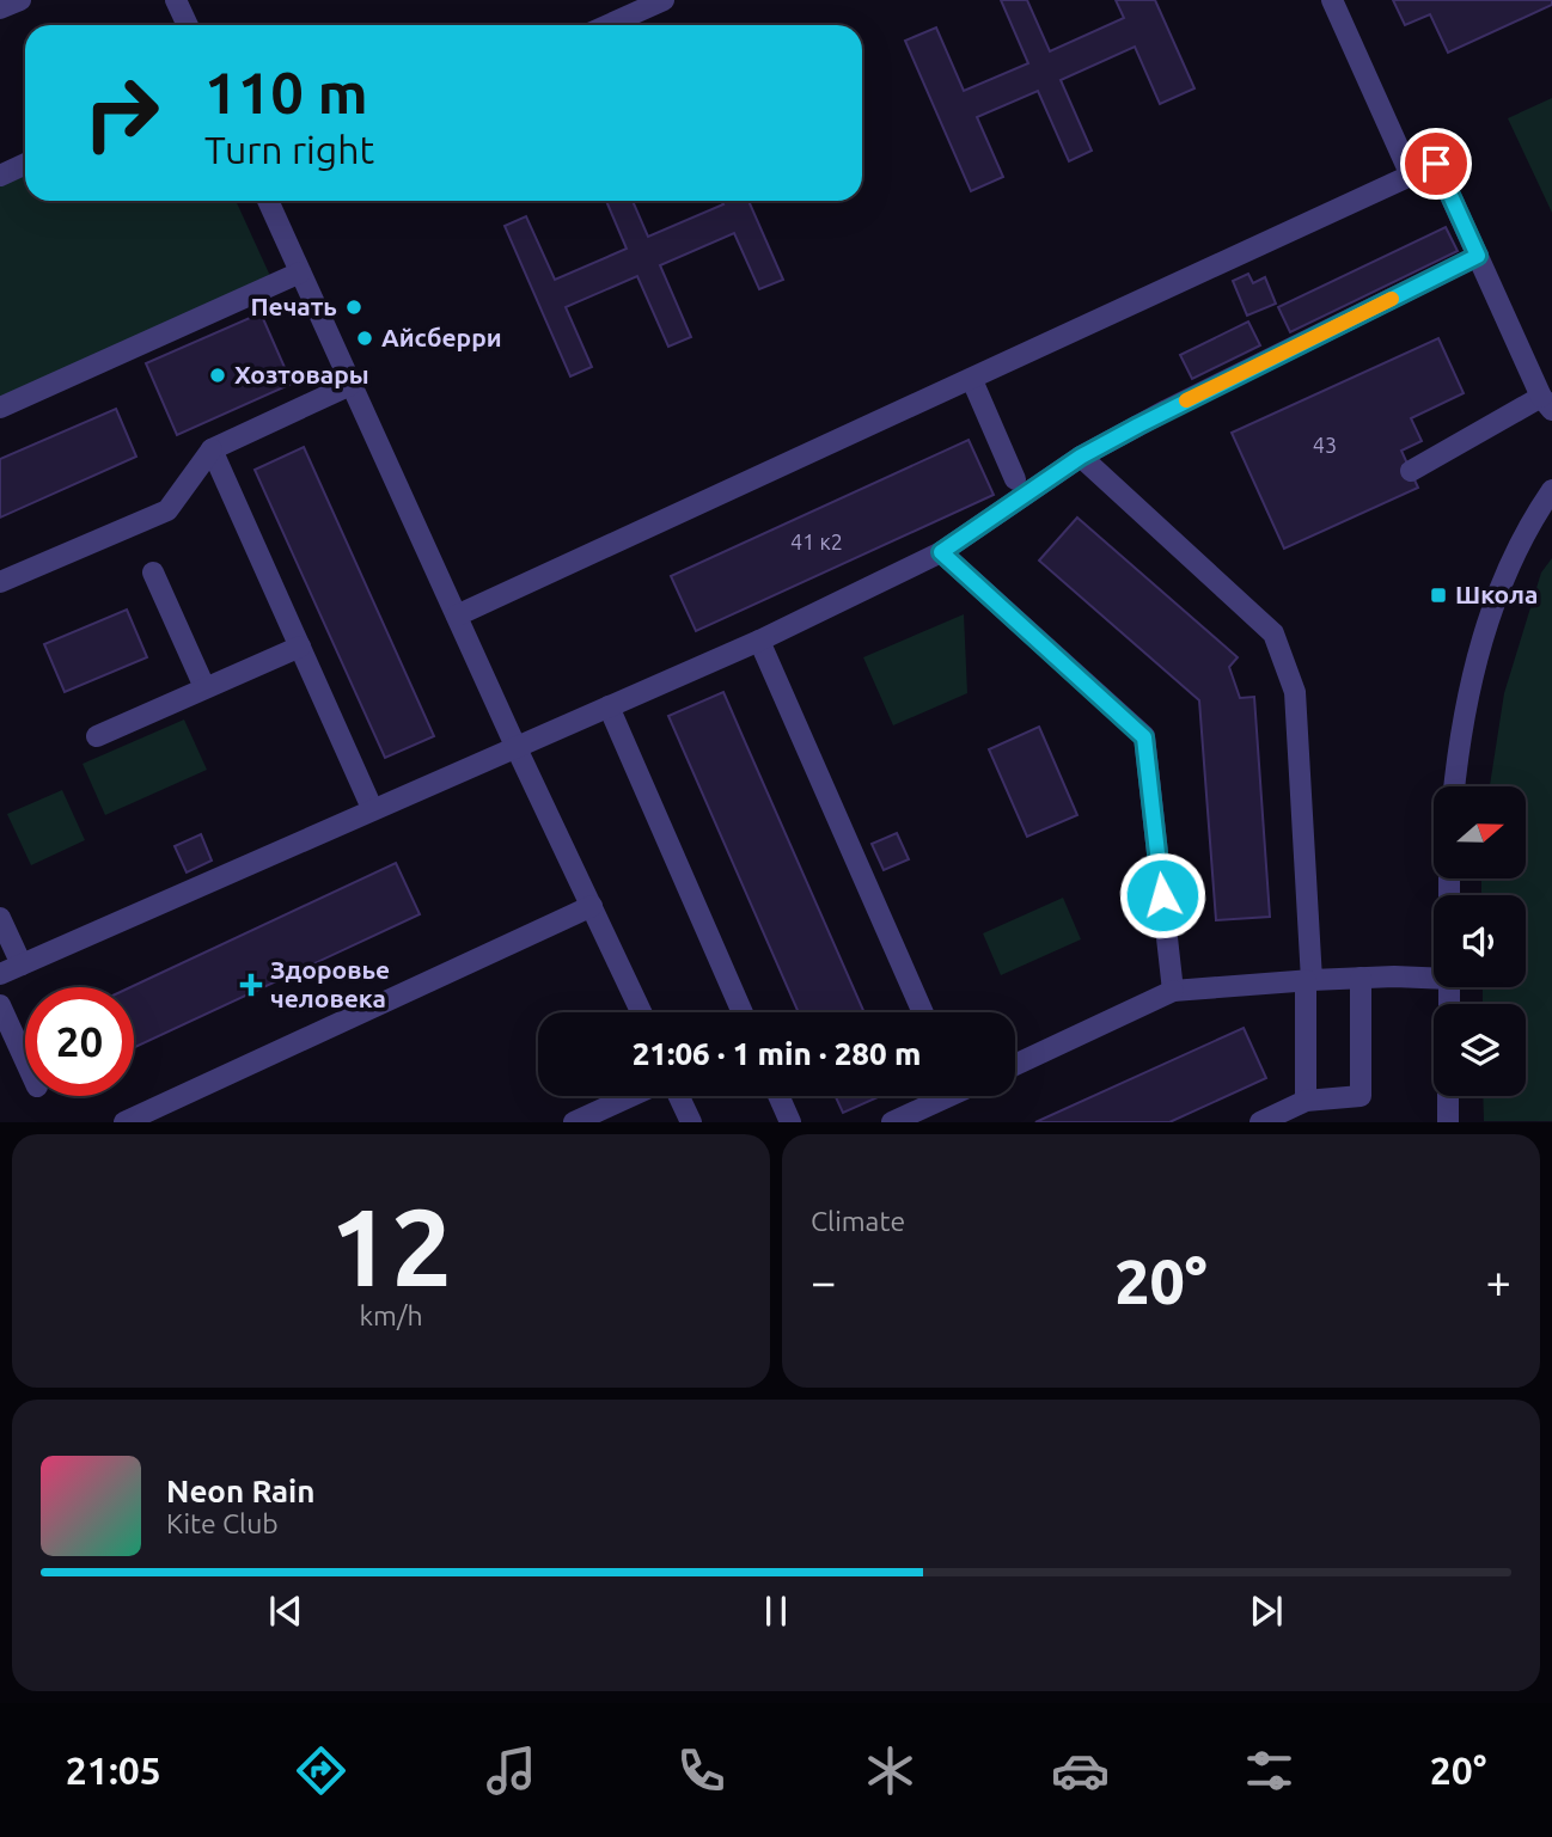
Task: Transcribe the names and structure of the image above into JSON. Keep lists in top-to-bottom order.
{
  "places": {
    "other": ["Печать", "Айсберри", "Хозтовары"],
    "transit": ["Школа"],
    "health": ["Здоровье человека"]
  },
  "house_numbers": ["43", "41 к2"],
  "north": "right",
  "page": {
    "turn": ["110 m", "Turn right"],
    "limit": "20",
    "trip": "21:06 · 1 min · 280 m",
    "tile": [
      ["12", "km/h"],
      "Climate"
    ],
    "heat": ["−", "20°", "+"],
    "song": ["Neon Rain", "Kite Club"],
    "tabs": ["21:05", "20°"]
  }
}
